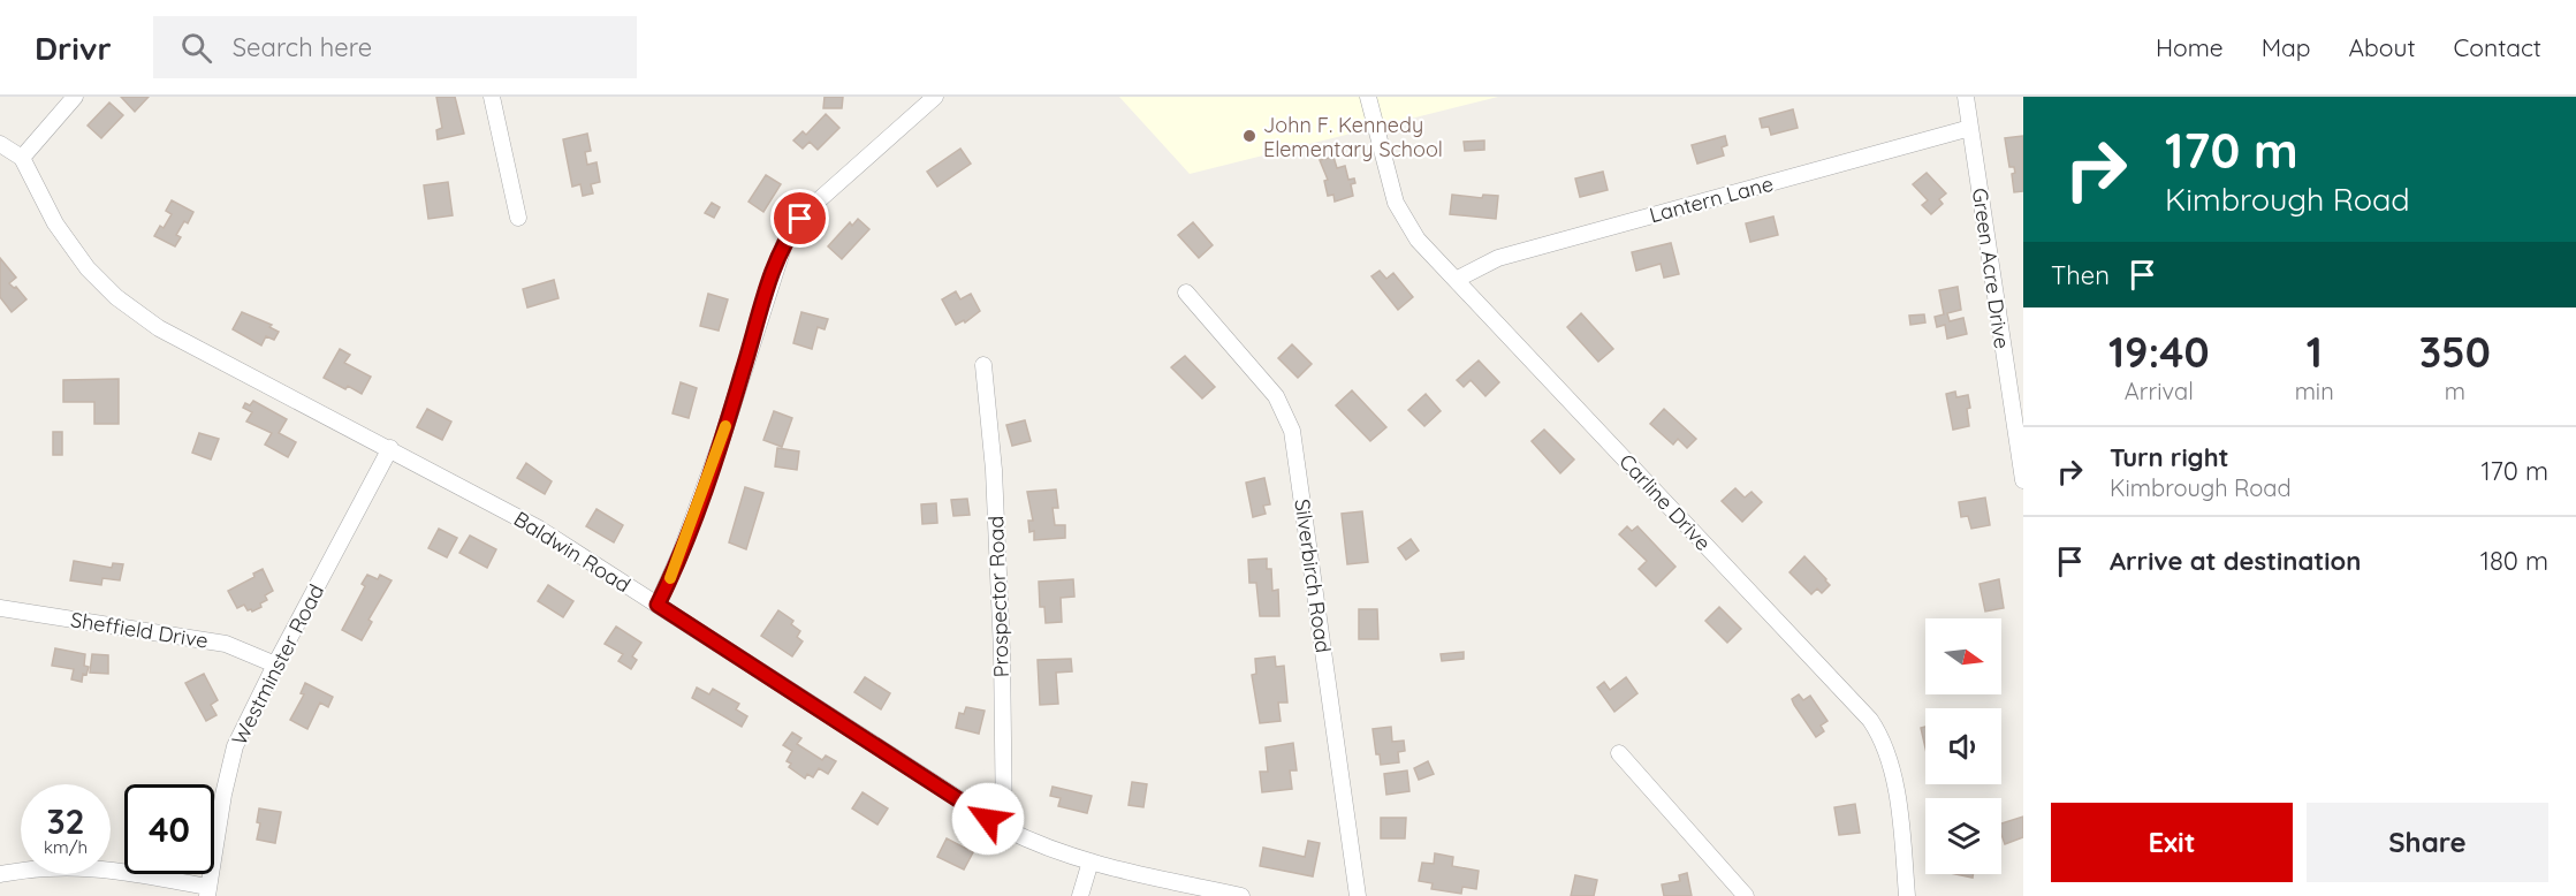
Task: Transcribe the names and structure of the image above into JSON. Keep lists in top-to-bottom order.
{
  "streets": {
    "street": [
      "Lantern Lane",
      "Green Acre Drive",
      "Carline Drive",
      "Baldwin Road",
      "Silverbirch Road",
      "Prospector Road",
      "Sheffield Drive",
      "Westminster Road"
    ]
  },
  "crossings": [
    ["Lantern Lane", "Green Acre Drive"],
    ["Lantern Lane", "Carline Drive"],
    ["Baldwin Road", "Prospector Road"],
    ["Baldwin Road", "Westminster Road"],
    ["Sheffield Drive", "Westminster Road"]
  ],
  "places": ["John F. Kennedy Elementary School"],
  "north": "right",
  "page": {
    "header": "Drivr",
    "search": "Search here",
    "nav": [
      "Home",
      "Map",
      "About",
      "Contact"
    ],
    "turn": ["170 m", "Kimbrough Road"],
    "then": "Then",
    "eta": [
      "19:40",
      "Arrival",
      "1",
      "min",
      "350",
      "m"
    ],
    "list": [
      {
        "name": "Turn right",
        "note": "Kimbrough Road",
        "value": "170 m"
      },
      {
        "name": "Arrive at destination",
        "value": "180 m"
      }
    ],
    "speed": "32 km/h",
    "limit": "40",
    "buttons": ["Exit", "Share"]
  }
}
